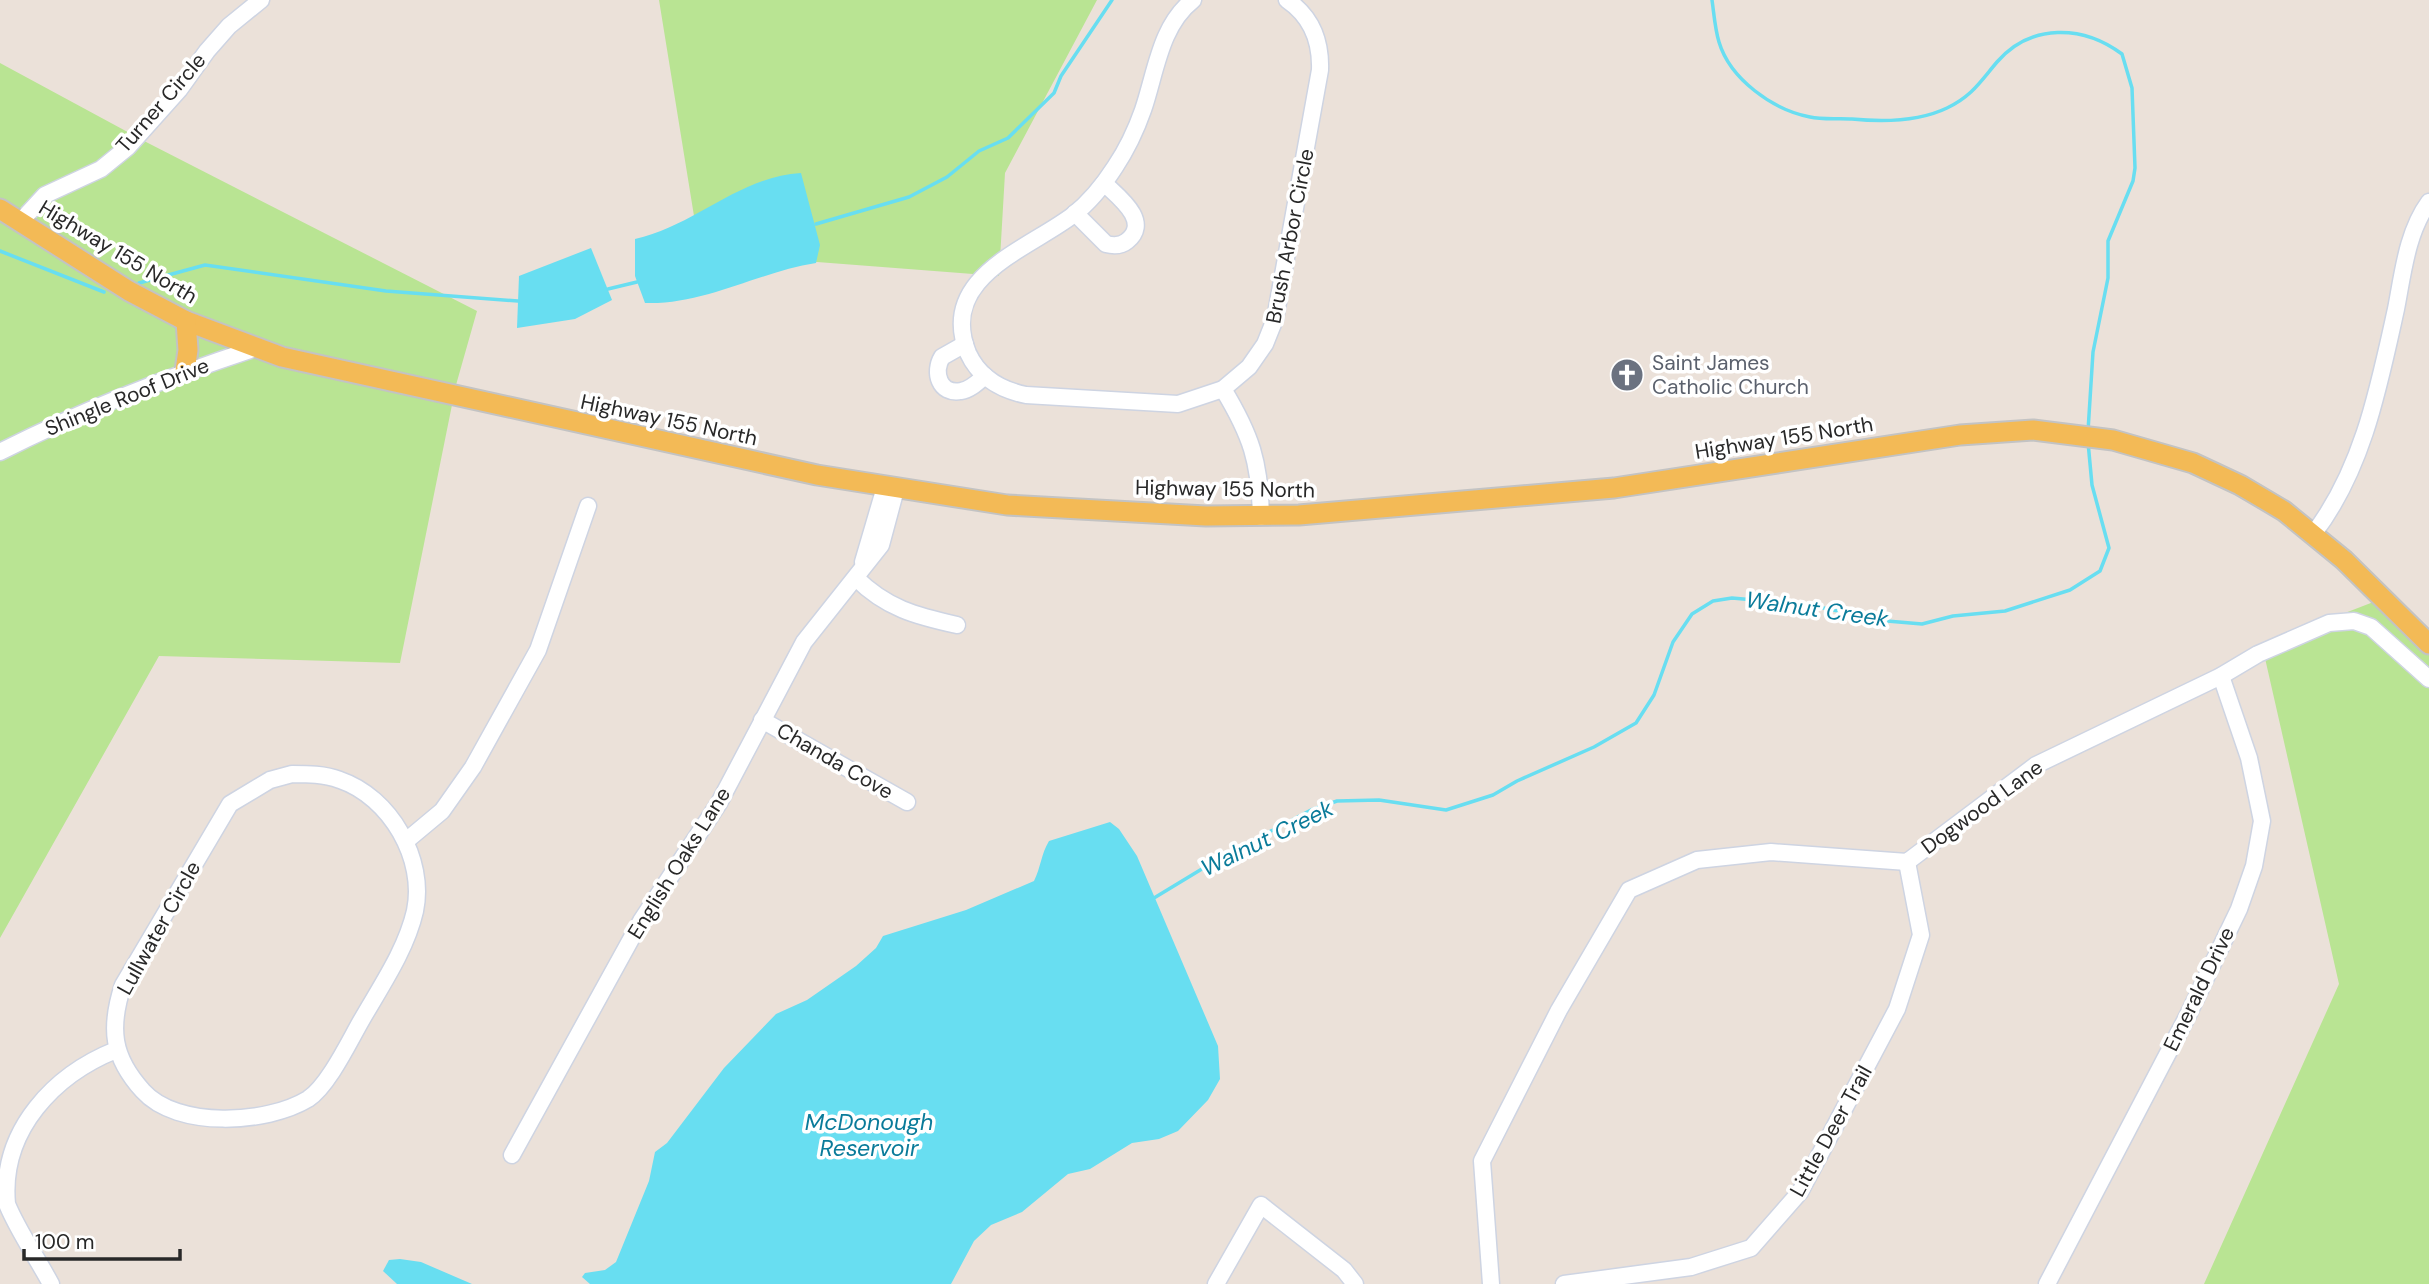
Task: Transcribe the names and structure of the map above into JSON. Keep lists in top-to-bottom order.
{
  "streets": {
    "main road": ["Highway 155 North"],
    "street": [
      "Turner Circle",
      "Brush Arbor Circle",
      "Shingle Roof Drive",
      "Chanda Cove",
      "Dogwood Lane",
      "English Oaks Lane",
      "Lullwater Circle",
      "Emerald Drive",
      "Little Deer Trail"
    ]
  },
  "crossings": [
    ["Turner Circle", "Highway 155 North"],
    ["Highway 155 North", "Shingle Roof Drive"],
    ["Highway 155 North", "English Oaks Lane"],
    ["Chanda Cove", "English Oaks Lane"],
    ["Dogwood Lane", "Emerald Drive"],
    ["Dogwood Lane", "Little Deer Trail"]
  ],
  "water": ["Walnut Creek", "McDonough Reservoir"],
  "places": {
    "church": ["Saint James Catholic Church"]
  },
  "scale_bar": "100 m"
}
